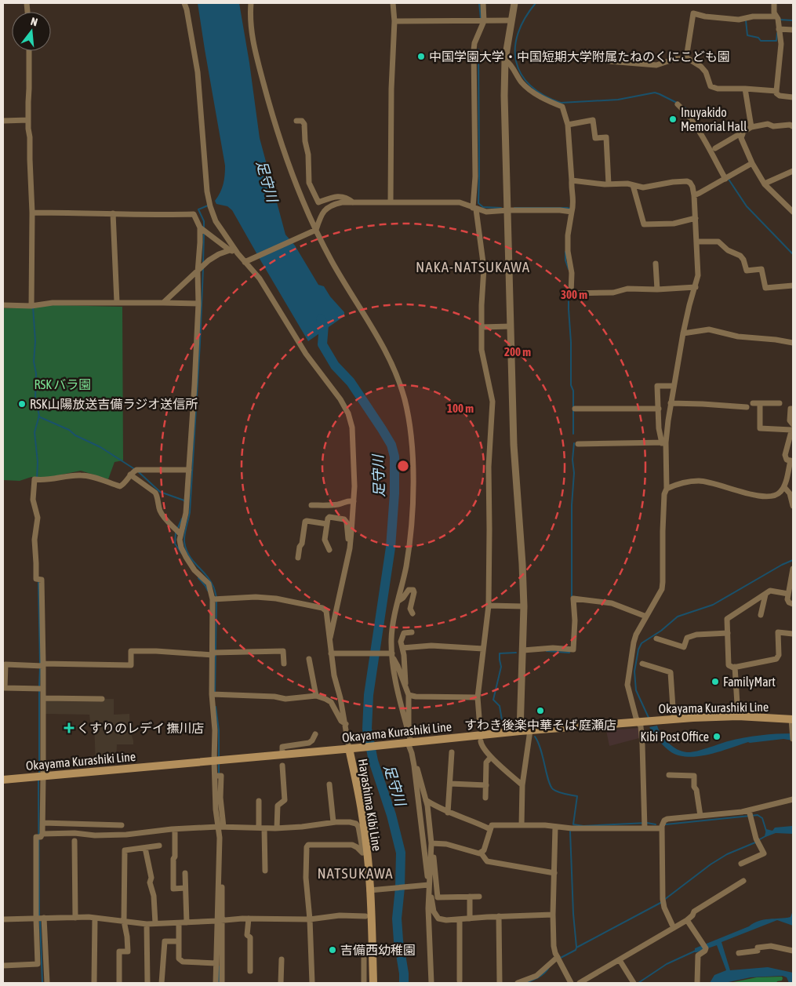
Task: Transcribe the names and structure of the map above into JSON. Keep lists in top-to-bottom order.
{
  "streets": {
    "main road": ["Okayama Kurashiki Line", "Hayashima Kibi Line"]
  },
  "crossings": [
    ["Okayama Kurashiki Line", "Hayashima Kibi Line"]
  ],
  "districts": ["NAKA-NATSUKAWA", "NATSUKAWA"],
  "water": ["足守川"],
  "parks": ["RSK バラ園"],
  "places": {
    "other": [
      "中国学園大学・中国短期大学附属たねのくにこども園",
      "Inuyakido Memorial Hall",
      "RSK山陽放送吉備ラジオ送信所",
      "FamilyMart",
      "すわき後楽中華そば 庭瀬店",
      "Kibi Post Office",
      "吉備西幼稚園"
    ],
    "health": ["くすりのレデイ 撫川店"]
  },
  "north": "top",
  "rings": ["300 m", "200 m", "100 m"]
}
